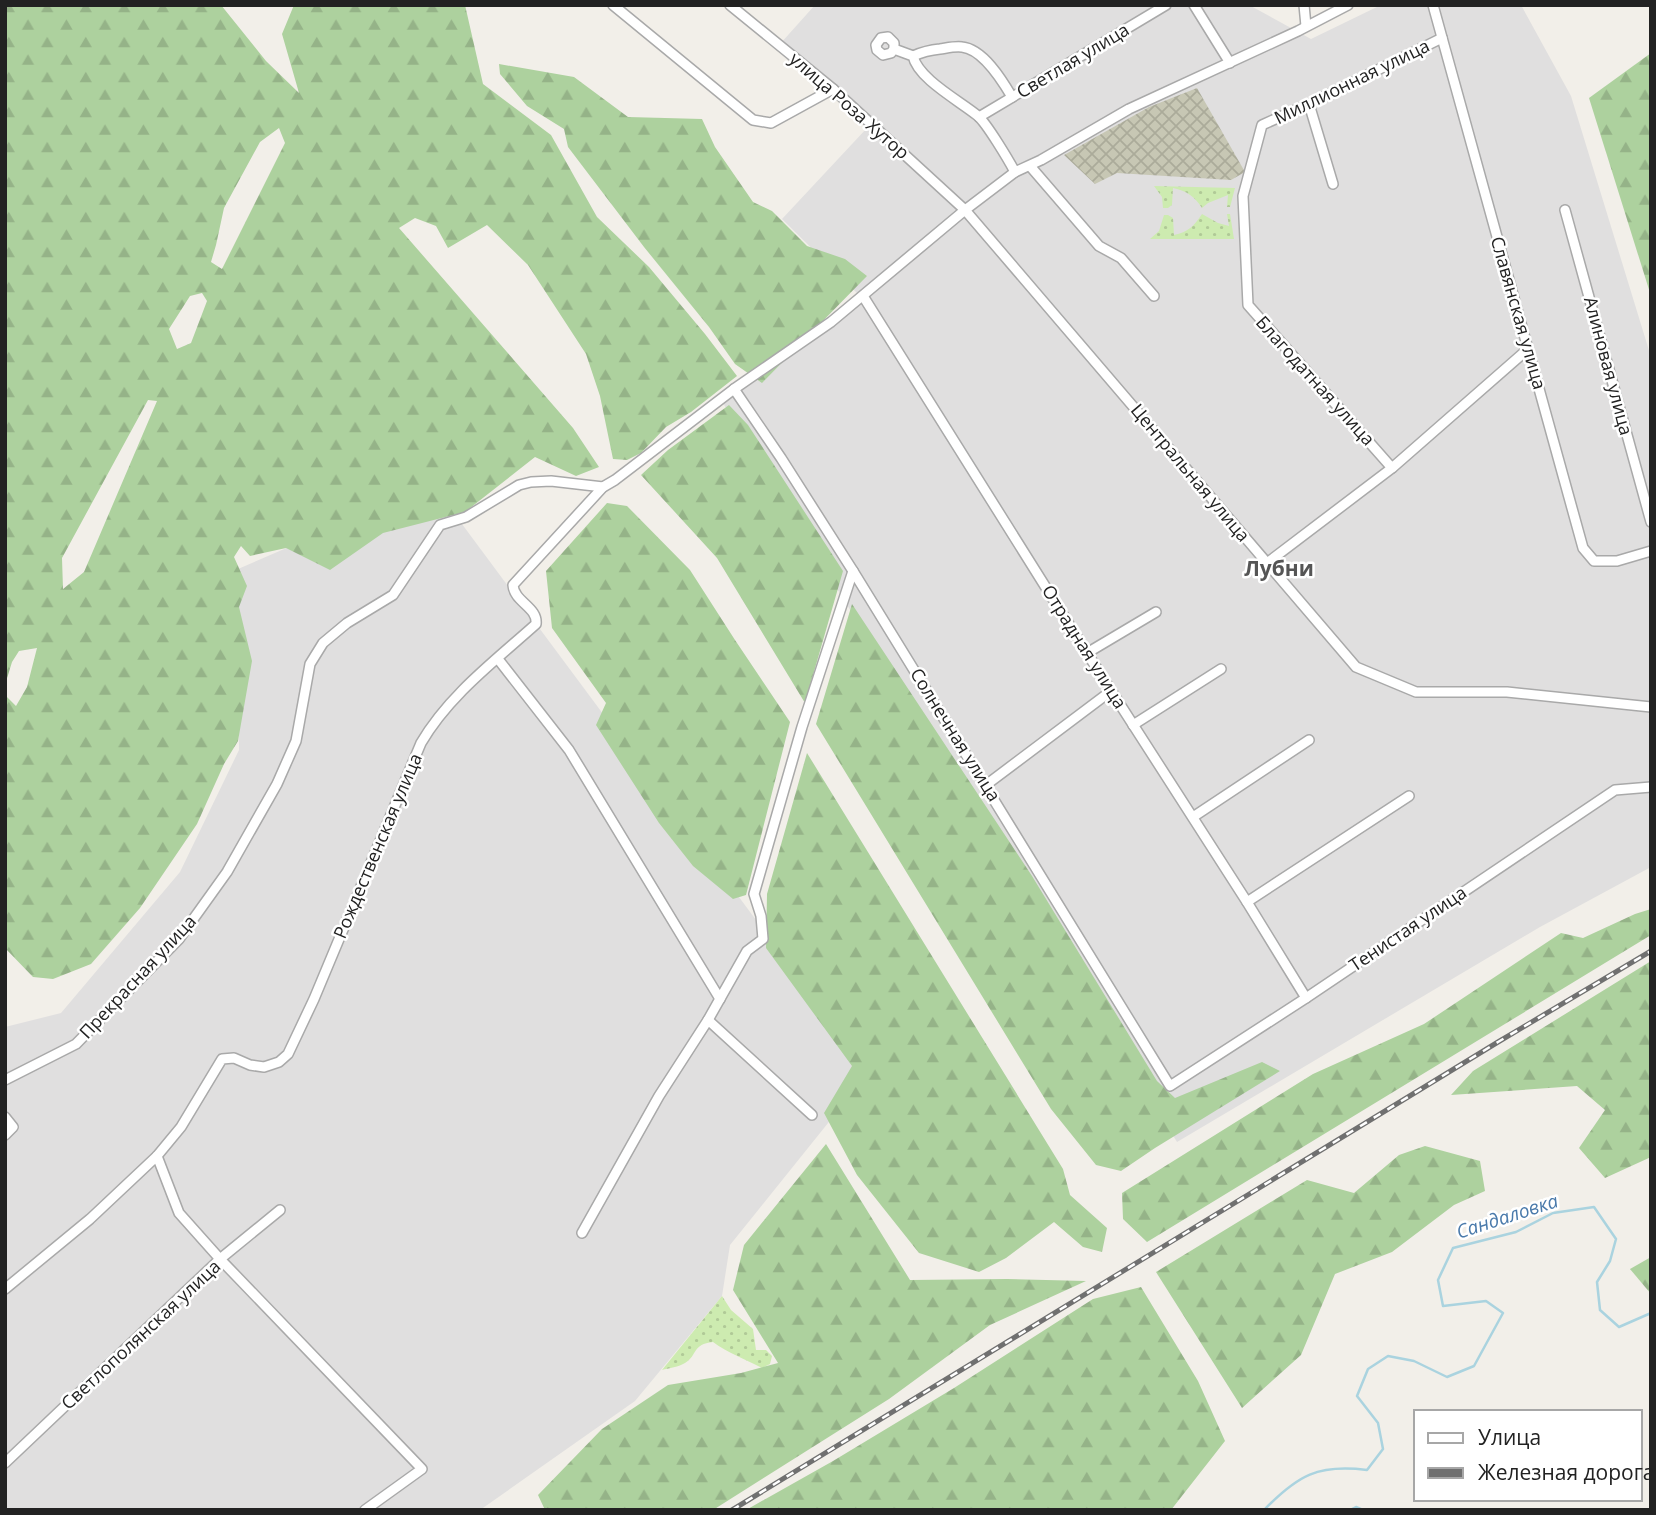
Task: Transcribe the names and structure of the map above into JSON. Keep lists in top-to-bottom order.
{
  "streets": {
    "street": [
      "Светлая улица",
      "Миллионная улица",
      "улица Роза Хутор",
      "Славянская улица",
      "Алиновая улица",
      "Благодатная улица",
      "Центральная улица",
      "Отрадная улица",
      "Солнечная улица",
      "Рождественская улица",
      "Тенистая улица",
      "Прекрасная улица",
      "Светлополянская улица"
    ]
  },
  "crossings": [
    ["Миллионная улица", "Славянская улица"],
    ["Миллионная улица", "Благодатная улица"],
    ["улица Роза Хутор", "Центральная улица"],
    ["Отрадная улица", "Тенистая улица"],
    ["Солнечная улица", "Тенистая улица"],
    ["Рождественская улица", "Прекрасная улица"]
  ],
  "districts": ["Лубни"],
  "water": ["Сандаловка"],
  "legend": ["Улица", "Железная дорога"]
}
